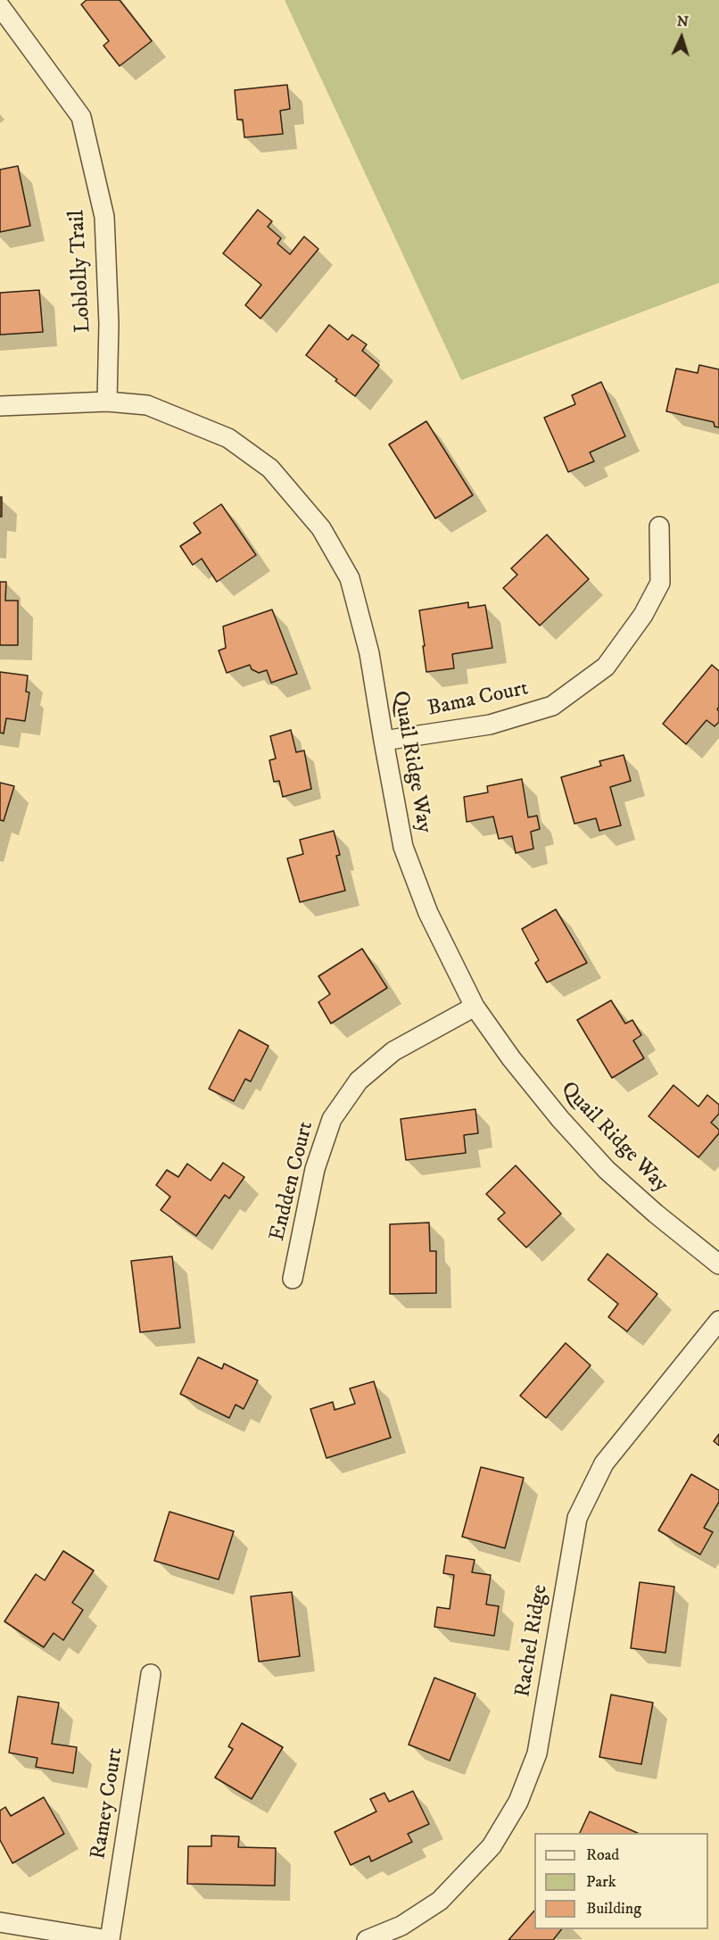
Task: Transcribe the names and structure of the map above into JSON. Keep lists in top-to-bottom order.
{
  "streets": {
    "street": [
      "Loblolly Trail",
      "Bama Court",
      "Quail Ridge Way",
      "Endden Court",
      "Rachel Ridge",
      "Ramey Court"
    ]
  },
  "crossings": [
    ["Loblolly Trail", "Quail Ridge Way"],
    ["Bama Court", "Quail Ridge Way"],
    ["Quail Ridge Way", "Endden Court"]
  ],
  "legend": ["Road", "Park", "Building"],
  "north": "top"
}
